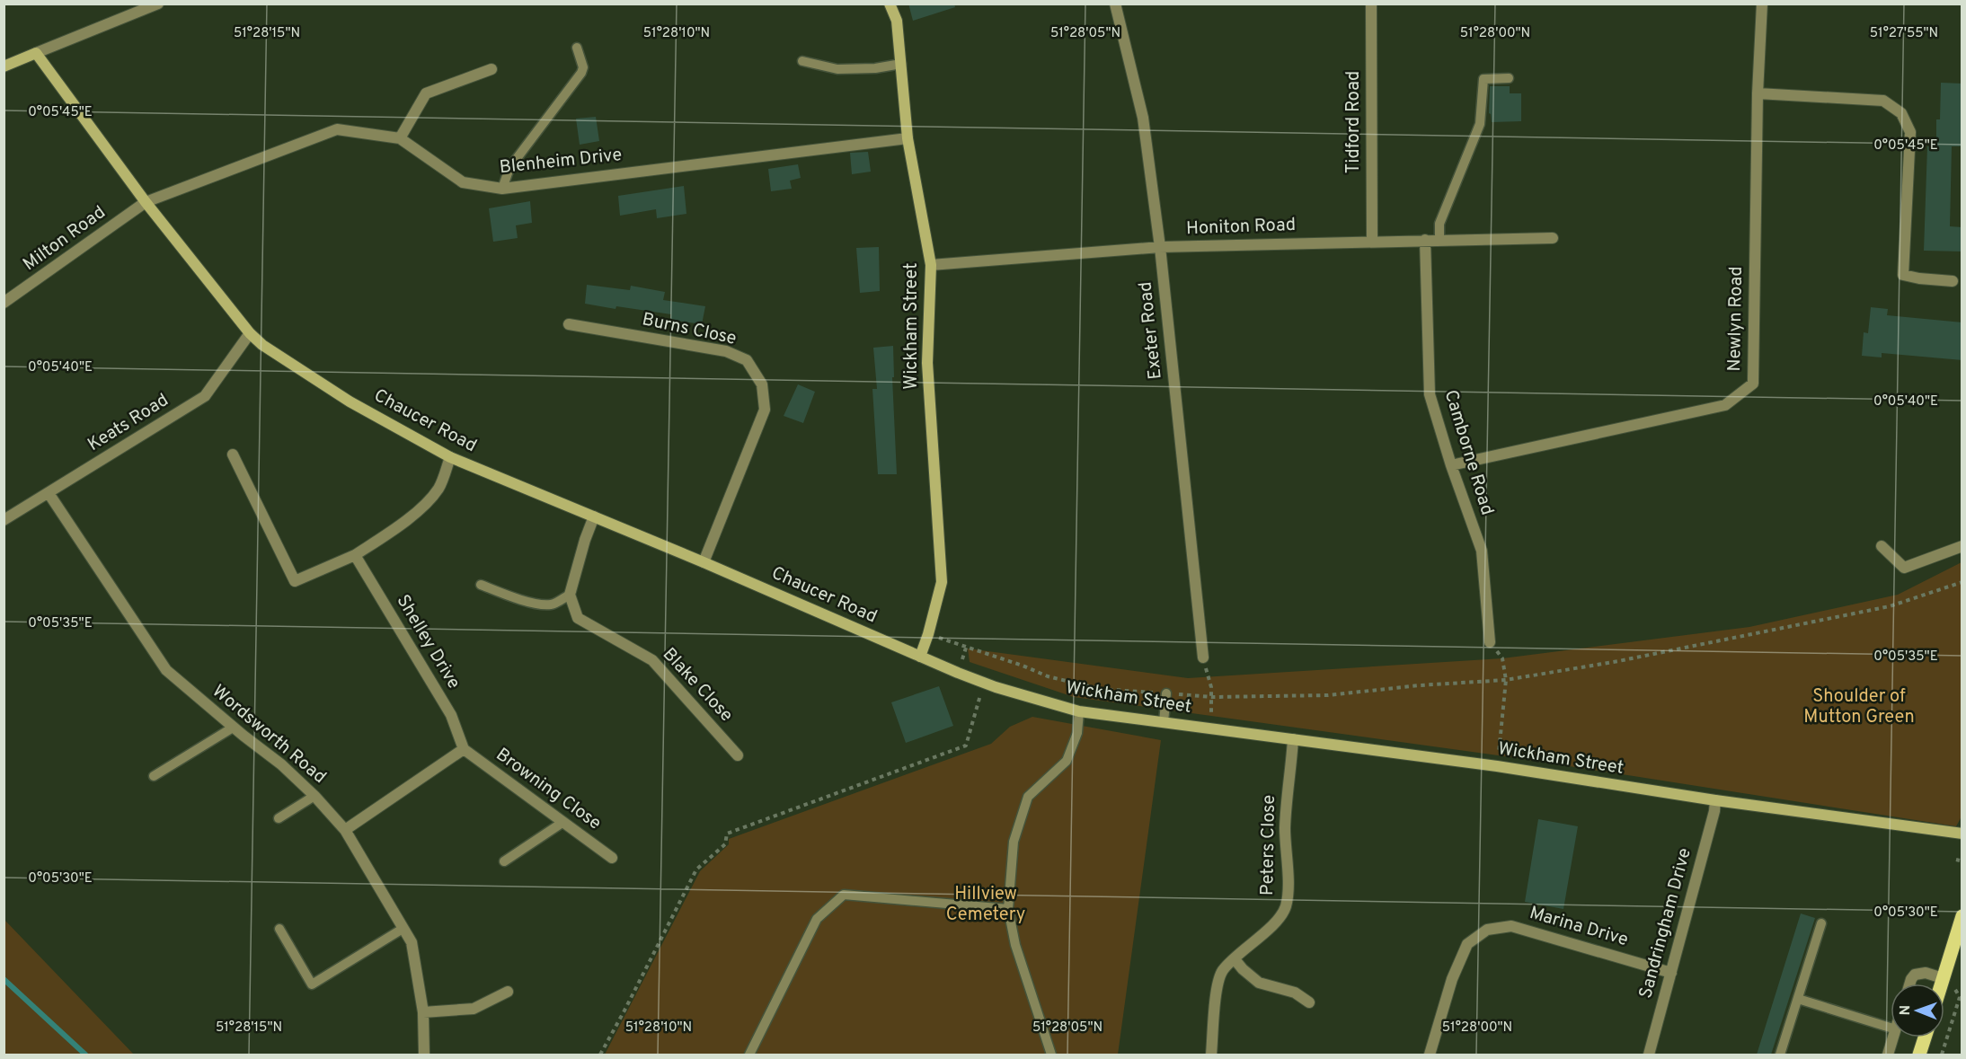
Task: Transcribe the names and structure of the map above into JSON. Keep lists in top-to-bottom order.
{
  "streets": {
    "street": [
      "Tidford Road",
      "Blenheim Drive",
      "Honiton Road",
      "Milton Road",
      "Newlyn Road",
      "Wickham Street",
      "Burns Close",
      "Exeter Road",
      "Chaucer Road",
      "Keats Road",
      "Camborne Road",
      "Shelley Drive",
      "Blake Close",
      "Wordsworth Road",
      "Browning Close",
      "Peters Close",
      "Sandringham Drive",
      "Marina Drive"
    ]
  },
  "crossings": [
    ["Tidford Road", "Honiton Road"],
    ["Blenheim Drive", "Milton Road"],
    ["Blenheim Drive", "Wickham Street"],
    ["Blenheim Drive", "Chaucer Road"],
    ["Honiton Road", "Wickham Street"],
    ["Honiton Road", "Exeter Road"],
    ["Honiton Road", "Camborne Road"],
    ["Milton Road", "Chaucer Road"],
    ["Newlyn Road", "Camborne Road"],
    ["Wickham Street", "Chaucer Road"],
    ["Wickham Street", "Peters Close"],
    ["Wickham Street", "Sandringham Drive"],
    ["Burns Close", "Chaucer Road"],
    ["Chaucer Road", "Keats Road"],
    ["Keats Road", "Wordsworth Road"],
    ["Shelley Drive", "Browning Close"],
    ["Sandringham Drive", "Marina Drive"]
  ],
  "parks": ["Shoulder of Mutton Green", "Hillview Cemetery"],
  "north": "left",
  "coordinates": [
    "51°28'15\"N",
    "51°28'10\"N",
    "51°28'05\"N",
    "51°28'00\"N",
    "51°27'55\"N",
    "0°05'45\"E",
    "0°05'40\"E",
    "0°05'35\"E",
    "0°05'30\"E"
  ]
}
